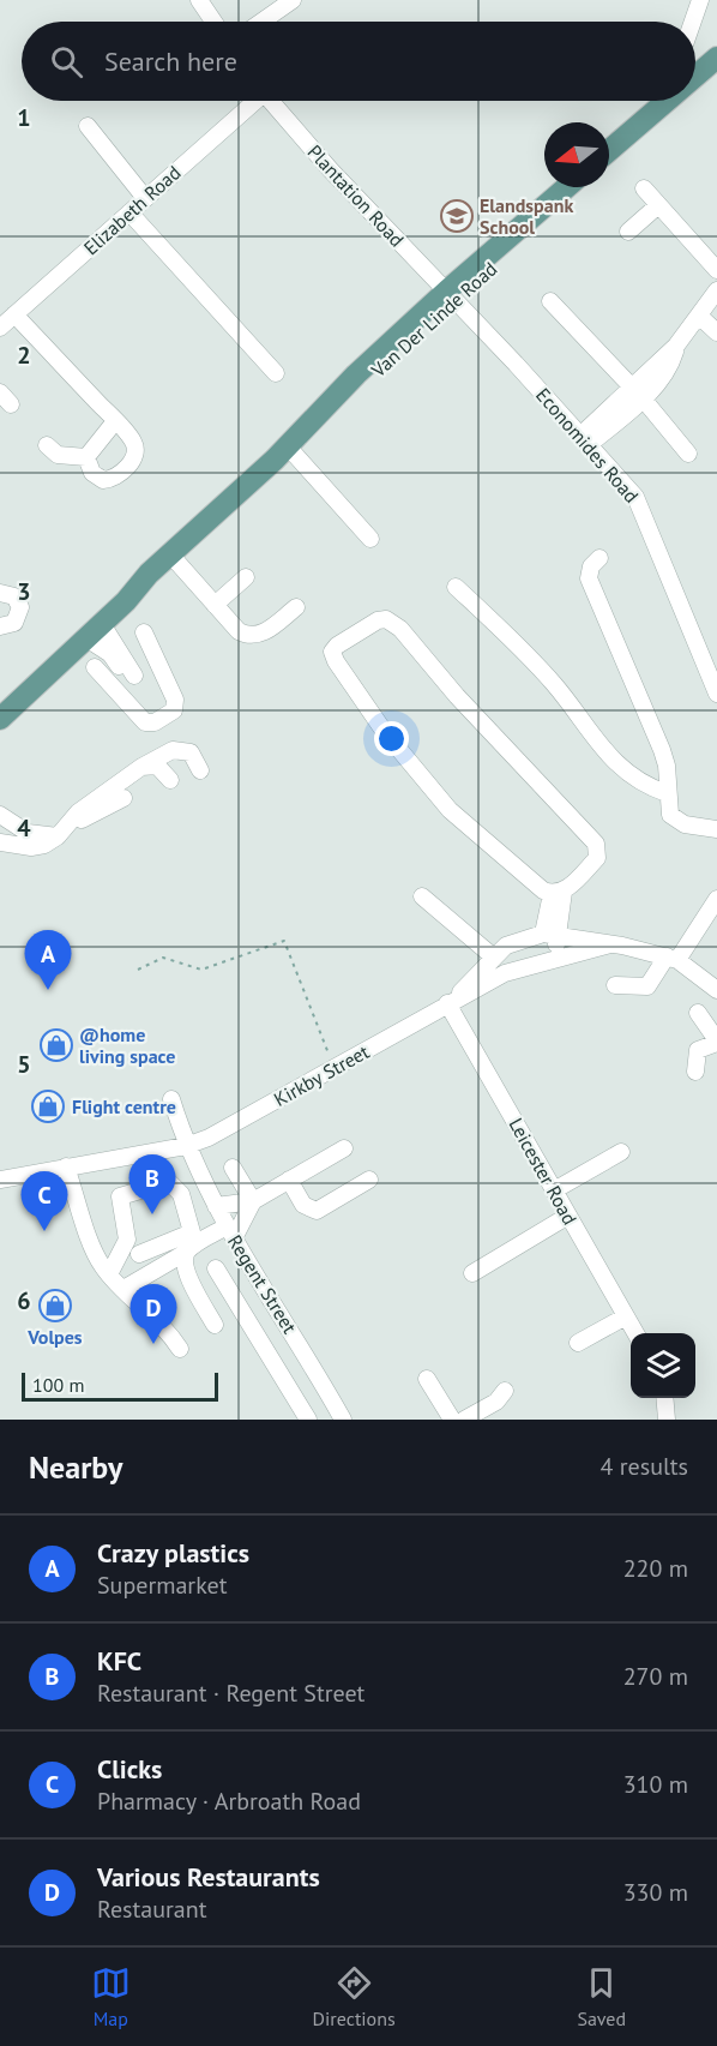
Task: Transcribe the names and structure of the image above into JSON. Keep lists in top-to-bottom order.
{
  "streets": {
    "main road": ["Van Der Linde Road"],
    "street": [
      "Plantation Road",
      "Elizabeth Road",
      "Economides Road",
      "Kirkby Street",
      "Leicester Road",
      "Regent Street"
    ]
  },
  "crossings": [
    ["Plantation Road", "Van Der Linde Road"],
    ["Plantation Road", "Economides Road"],
    ["Van Der Linde Road", "Economides Road"],
    ["Kirkby Street", "Leicester Road"],
    ["Kirkby Street", "Regent Street"]
  ],
  "places": {
    "school or university": ["Elandspank School"],
    "shop": ["@home living space", "Flight centre", "Volpes"]
  },
  "scale_bar": "100 m",
  "north": "left",
  "page": {
    "search": "Search here",
    "pins": [
      "A",
      "B",
      "C",
      "D"
    ],
    "scale": "100 m",
    "heading": ["Nearby", "4 results"],
    "list": [
      {
        "mark": "A",
        "name": "Crazy plastics",
        "note": "Supermarket",
        "value": "220 m"
      },
      {
        "mark": "B",
        "name": "KFC",
        "note": "Restaurant · Regent Street",
        "value": "270 m"
      },
      {
        "mark": "C",
        "name": "Clicks",
        "note": "Pharmacy · Arbroath Road",
        "value": "310 m"
      },
      {
        "mark": "D",
        "name": "Various Restaurants",
        "note": "Restaurant",
        "value": "330 m"
      }
    ],
    "nav": ["Map", "Directions", "Saved"]
  },
  "grid": {
    "rows": [
      "1",
      "2",
      "3",
      "4",
      "5",
      "6"
    ]
  }
}
